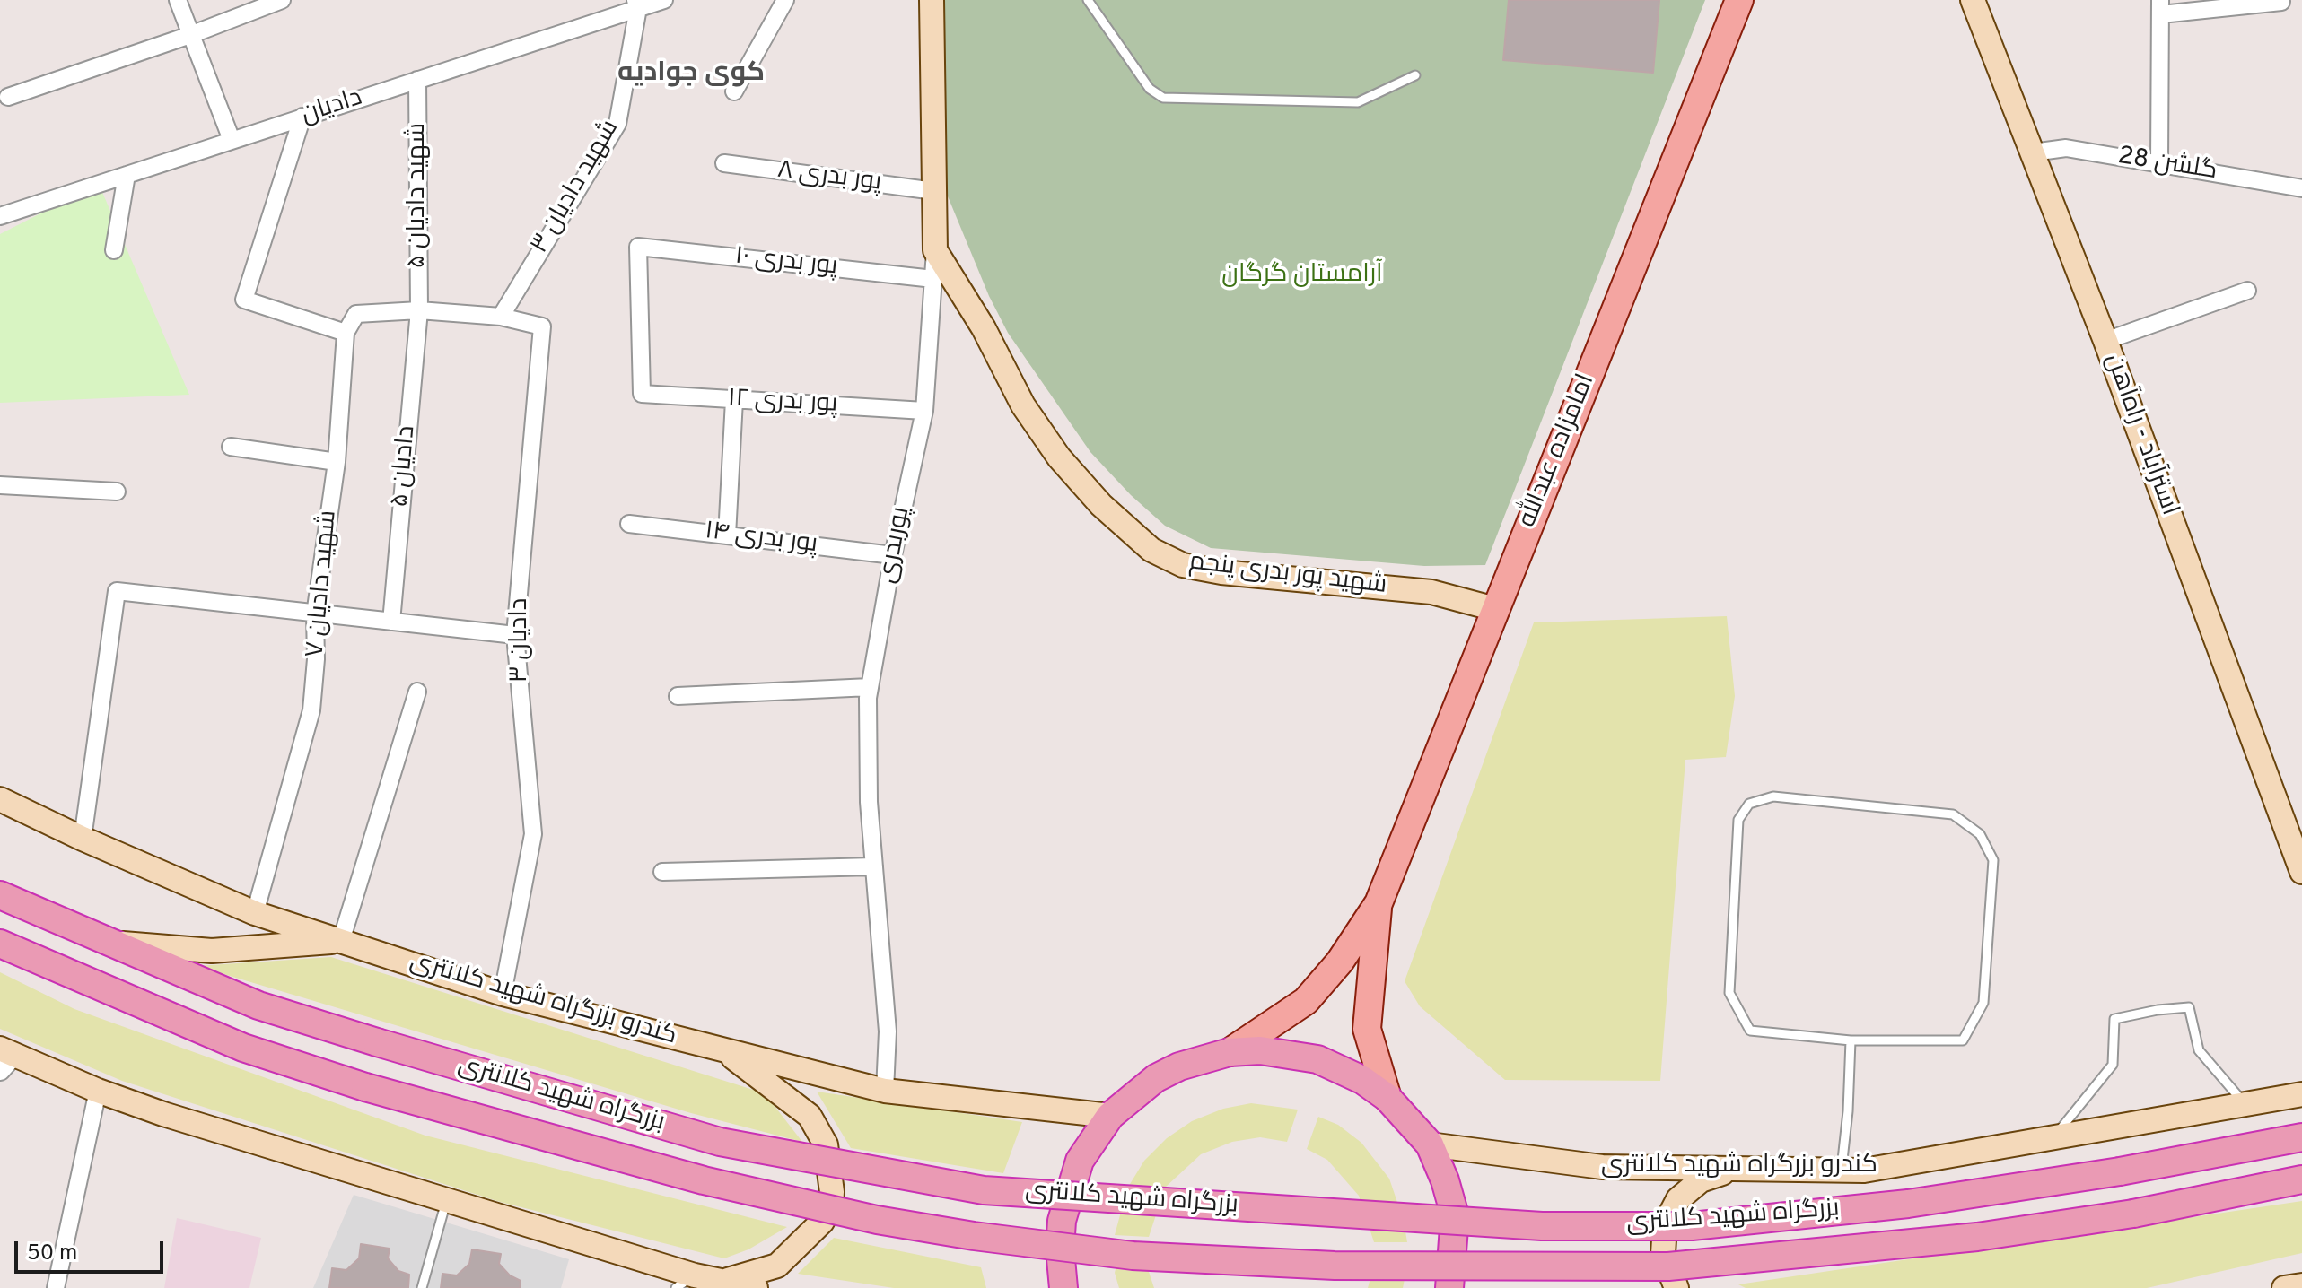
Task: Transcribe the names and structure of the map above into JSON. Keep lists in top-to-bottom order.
{
  "streets": {
    "highway": ["بزرگراه شهید کلانتری"],
    "main road": [
      "استرآباد - راه‌آهن",
      "امامزاده عبدالله",
      "پوربدری",
      "شهید پور بدری پنجم",
      "کندرو بزرگراه شهید کلانتری"
    ],
    "street": [
      "دادیان",
      "گلشن 28",
      "پور بدری ۸",
      "۳ شهید دادیان",
      "۵ شهید دادیان",
      "پور بدری ۱۰",
      "پور بدری ۱۲",
      "دادیان ۵",
      "پور بدری ۱۴",
      "شهید دادیان ۷",
      "دادیان ۳"
    ]
  },
  "crossings": [
    ["دادیان", "۳ شهید دادیان"],
    ["دادیان", "۵ شهید دادیان"],
    ["گلشن 28", "استرآباد - راه‌آهن"],
    ["پور بدری ۸", "پوربدری"],
    ["۳ شهید دادیان", "دادیان ۳"],
    ["۵ شهید دادیان", "دادیان ۵"],
    ["پور بدری ۱۰", "پور بدری ۱۲"],
    ["پور بدری ۱۰", "پوربدری"],
    ["پور بدری ۱۲", "پوربدری"],
    ["امامزاده عبدالله", "شهید پور بدری پنجم"],
    ["پور بدری ۱۴", "پوربدری"],
    ["پوربدری", "شهید پور بدری پنجم"],
    ["پوربدری", "کندرو بزرگراه شهید کلانتری"],
    ["شهید دادیان ۷", "کندرو بزرگراه شهید کلانتری"],
    ["دادیان ۳", "کندرو بزرگراه شهید کلانتری"]
  ],
  "districts": ["کوی جوادیه"],
  "parks": ["آرامستان گرگان"],
  "scale_bar": "50 m"
}
